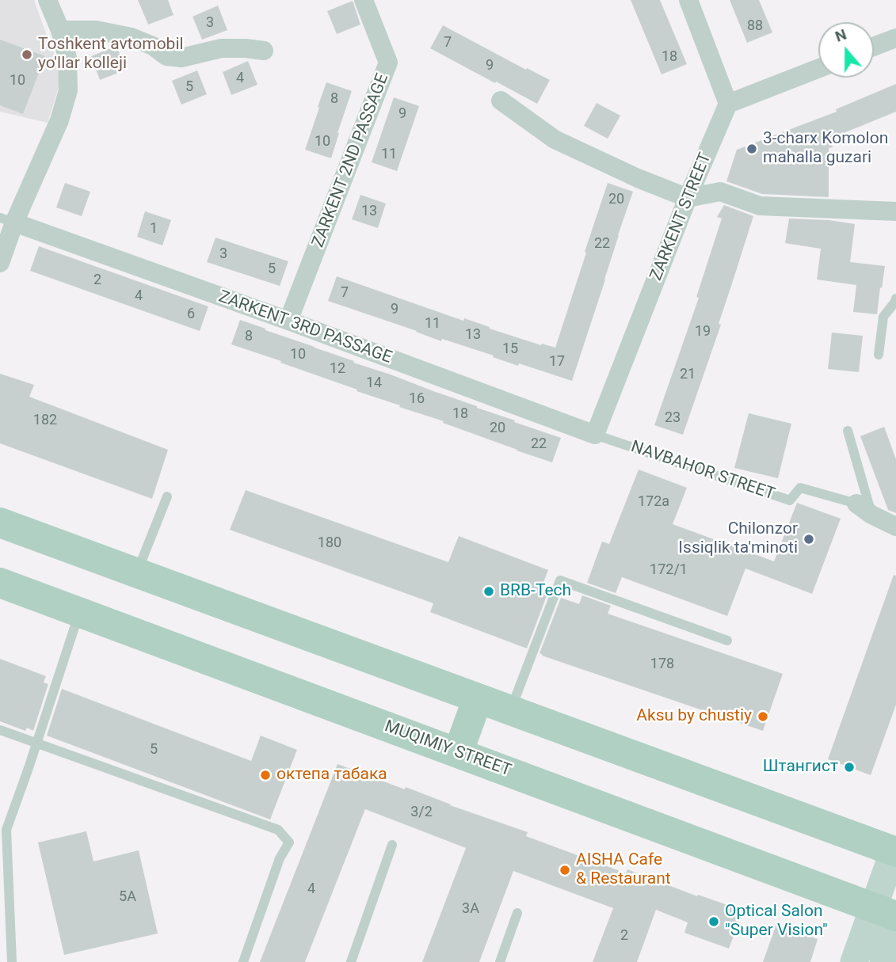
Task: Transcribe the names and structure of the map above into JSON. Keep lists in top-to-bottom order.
{
  "streets": {
    "main road": ["MUQIMIY STREET"],
    "street": [
      "ZARKENT 2ND PASSAGE",
      "ZARKENT STREET",
      "ZARKENT 3RD PASSAGE",
      "NAVBAHOR STREET"
    ]
  },
  "crossings": [
    ["ZARKENT 2ND PASSAGE", "ZARKENT 3RD PASSAGE"],
    ["ZARKENT STREET", "ZARKENT 3RD PASSAGE"],
    ["ZARKENT STREET", "NAVBAHOR STREET"],
    ["ZARKENT 3RD PASSAGE", "NAVBAHOR STREET"]
  ],
  "places": [
    "Toshkent avtomobil yo'llar kolleji",
    "3-charx Komolon mahalla guzari",
    "Chilonzor Issiqlik ta'minoti",
    "BRB-Tech",
    "Aksu by chustiy",
    "Штангист",
    "октепа табака",
    "AISHA Cafe & Restaurant",
    "Optical Salon \"Super Vision\""
  ],
  "house_numbers": [
    "3",
    "88",
    "7",
    "18",
    "9",
    "4",
    "10",
    "5",
    "8",
    "9",
    "10",
    "11",
    "20",
    "13",
    "1",
    "22",
    "3",
    "5",
    "2",
    "7",
    "4",
    "9",
    "6",
    "11",
    "19",
    "13",
    "8",
    "15",
    "10",
    "17",
    "12",
    "21",
    "14",
    "16",
    "18",
    "23",
    "182",
    "20",
    "22",
    "172a",
    "180",
    "172/1",
    "178",
    "5",
    "3/2",
    "4",
    "5A",
    "3A",
    "2"
  ],
  "north": "top"
}
